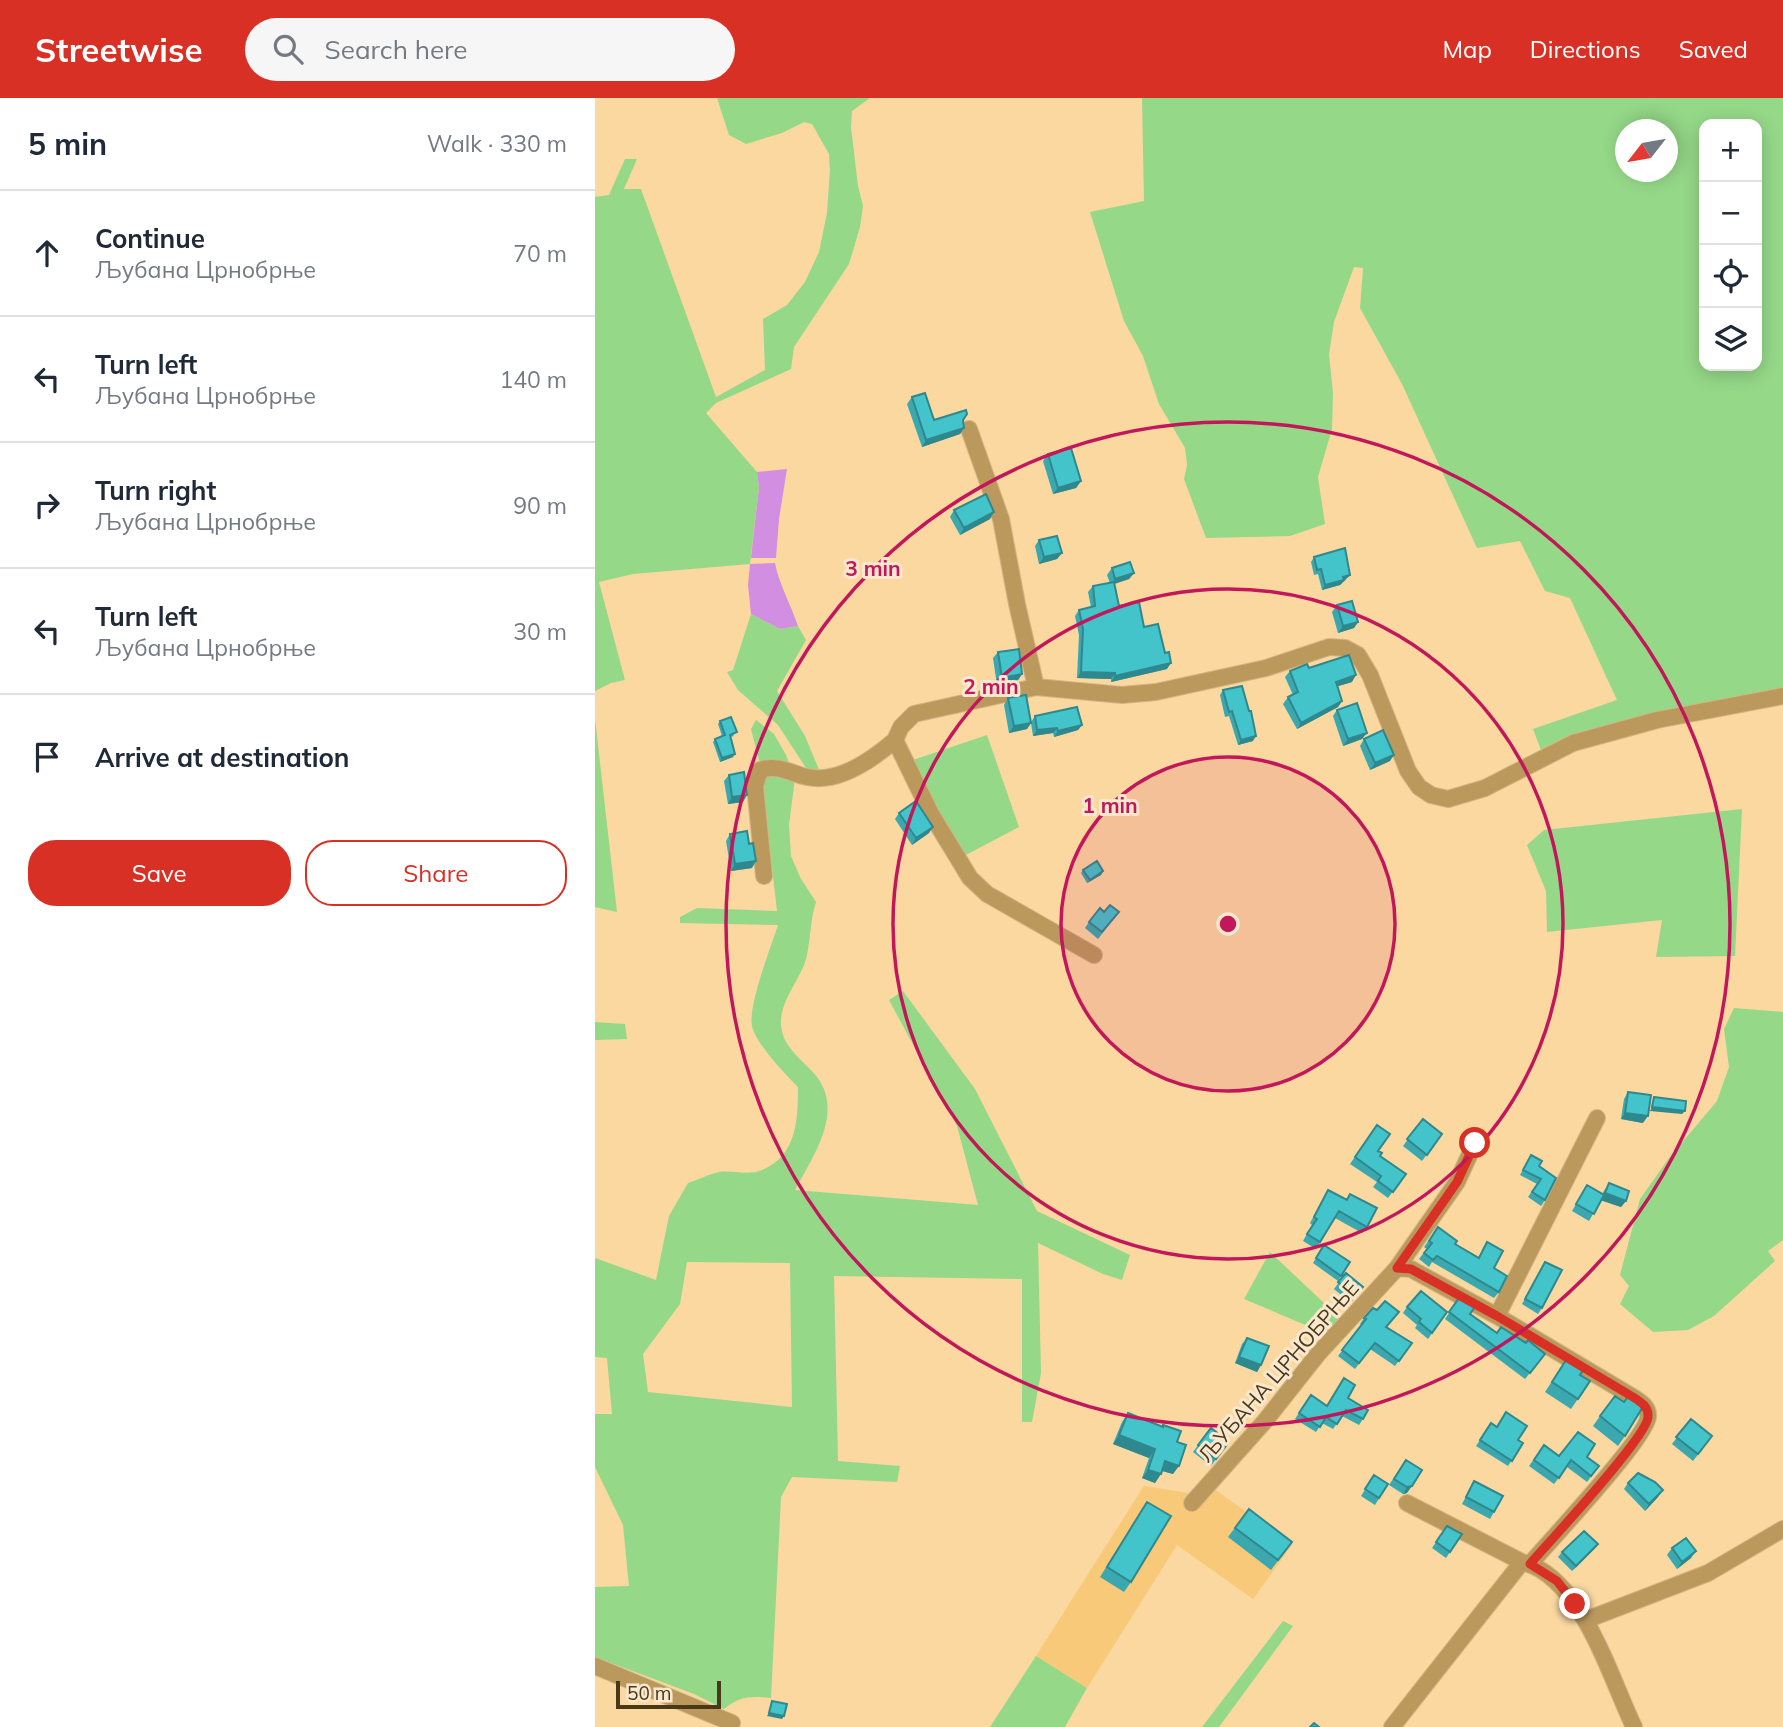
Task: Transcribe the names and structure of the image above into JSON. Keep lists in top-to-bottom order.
{
  "streets": {
    "street": ["ЉУБАНА ЦРНОБРЊЕ"]
  },
  "scale_bar": "50 m",
  "north": "bottom left",
  "page": {
    "header": "Streetwise",
    "search": "Search here",
    "nav": ["Map", "Directions", "Saved"],
    "heading": ["5 min", "Walk · 330 m"],
    "map_buttons": ["+", "−"],
    "list": [
      ["Continue", "Љубана Црнобрње", "70 m"],
      ["Turn left", "Љубана Црнобрње", "140 m"],
      ["Turn right", "Љубана Црнобрње", "90 m"],
      ["Turn left", "Љубана Црнобрње", "30 m"],
      "Arrive at destination"
    ],
    "buttons": ["Save", "Share"],
    "scale": "50 m"
  },
  "rings": ["3 min", "2 min", "1 min"]
}
